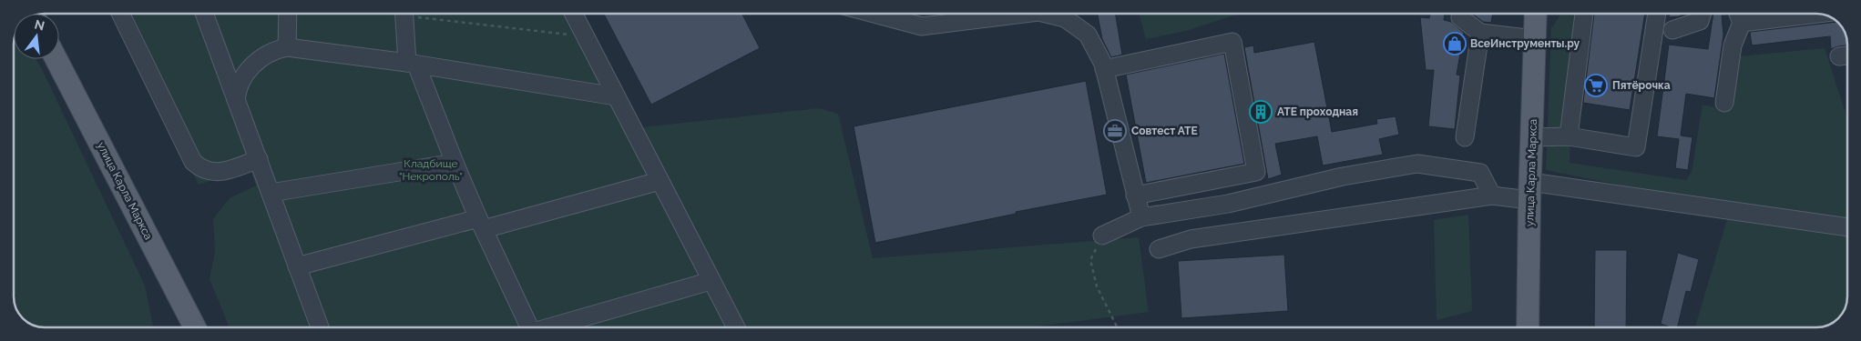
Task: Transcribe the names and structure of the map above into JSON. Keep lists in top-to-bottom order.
{
  "streets": {
    "main road": ["улица Карла Маркса"]
  },
  "parks": ["Кладбище \"Некрополь\""],
  "places": {
    "shop": ["ВсеИнструменты.ру"],
    "supermarket": ["Пятёрочка"],
    "building": ["АТЕ проходная"],
    "office": ["Совтест АТЕ"]
  },
  "north": "top"
}
